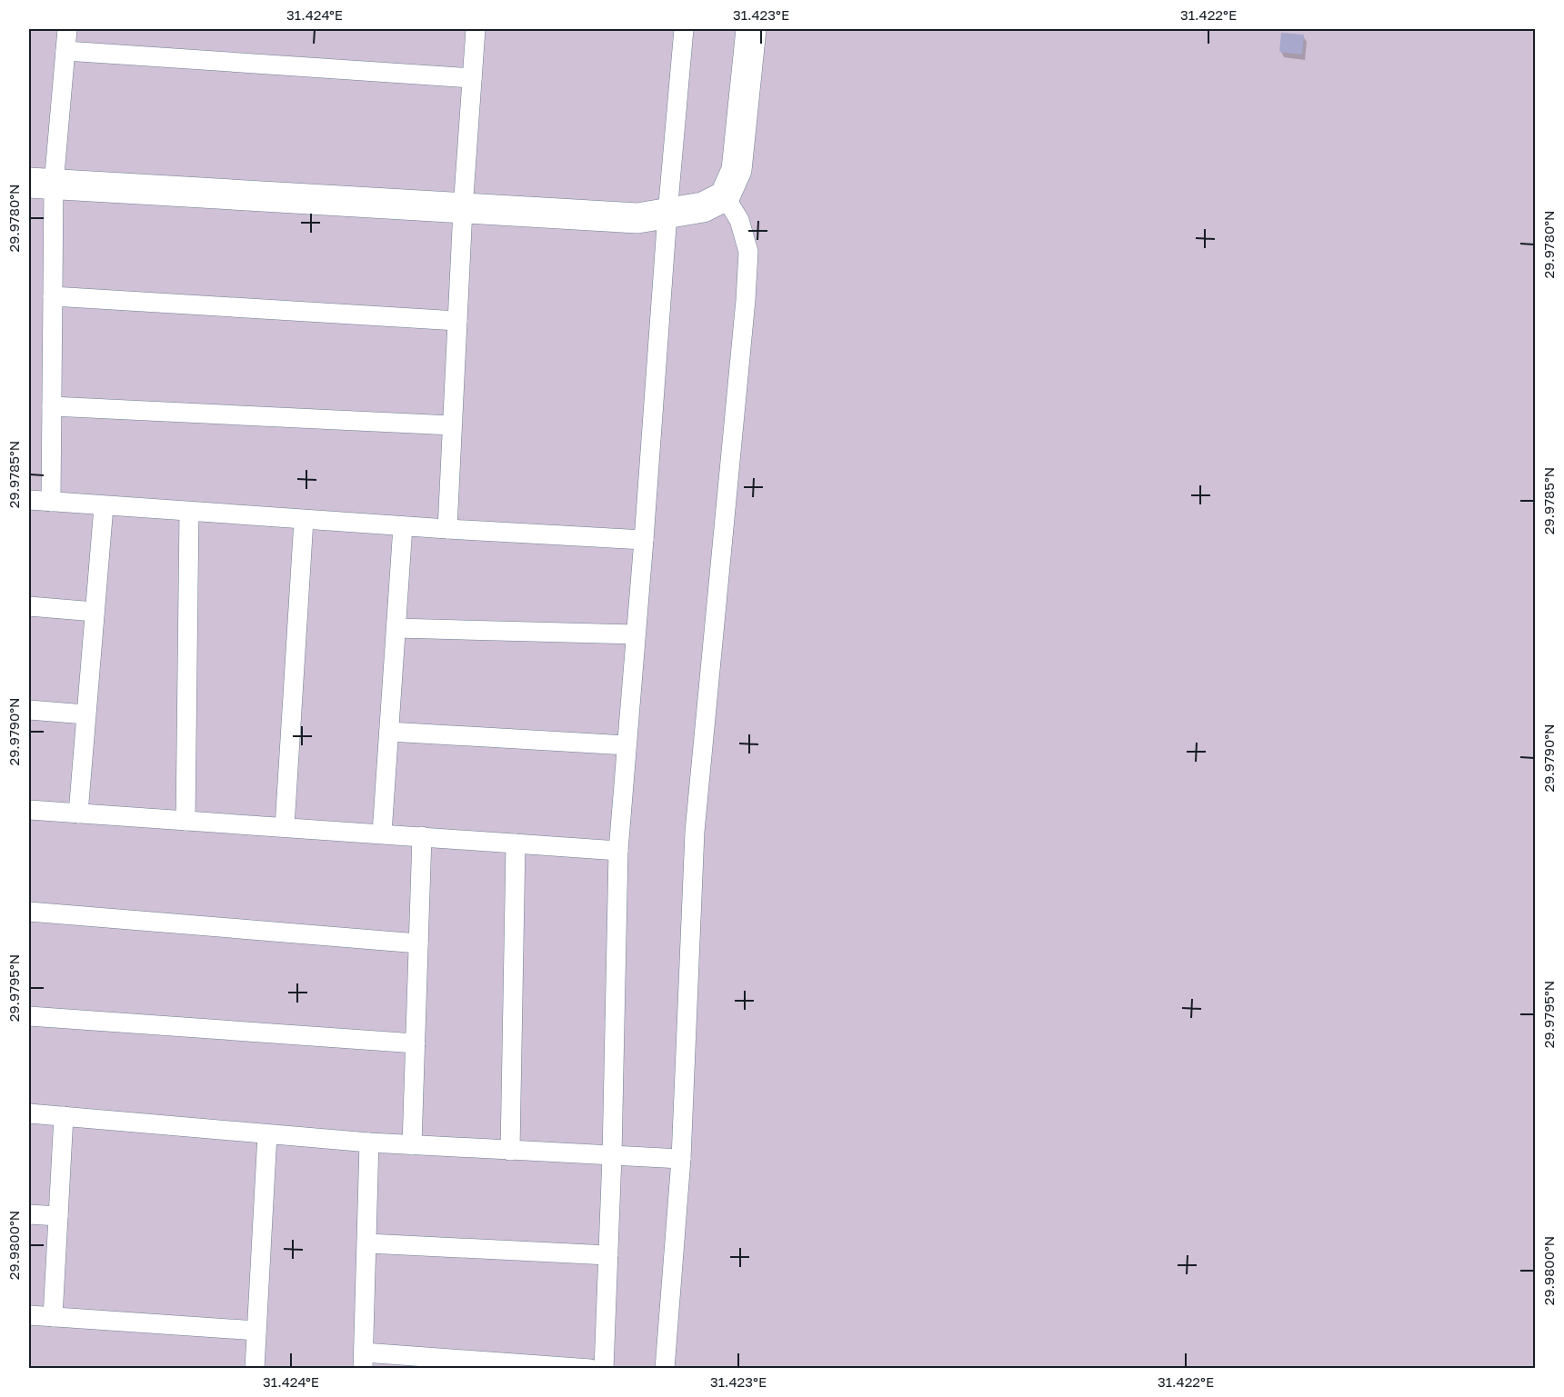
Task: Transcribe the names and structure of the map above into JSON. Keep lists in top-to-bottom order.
{
  "coordinates": [
    "31.424°E",
    "31.423°E",
    "31.422°E",
    "29.9780°N",
    "29.9785°N",
    "29.9790°N",
    "29.9795°N",
    "29.9800°N"
  ]
}
